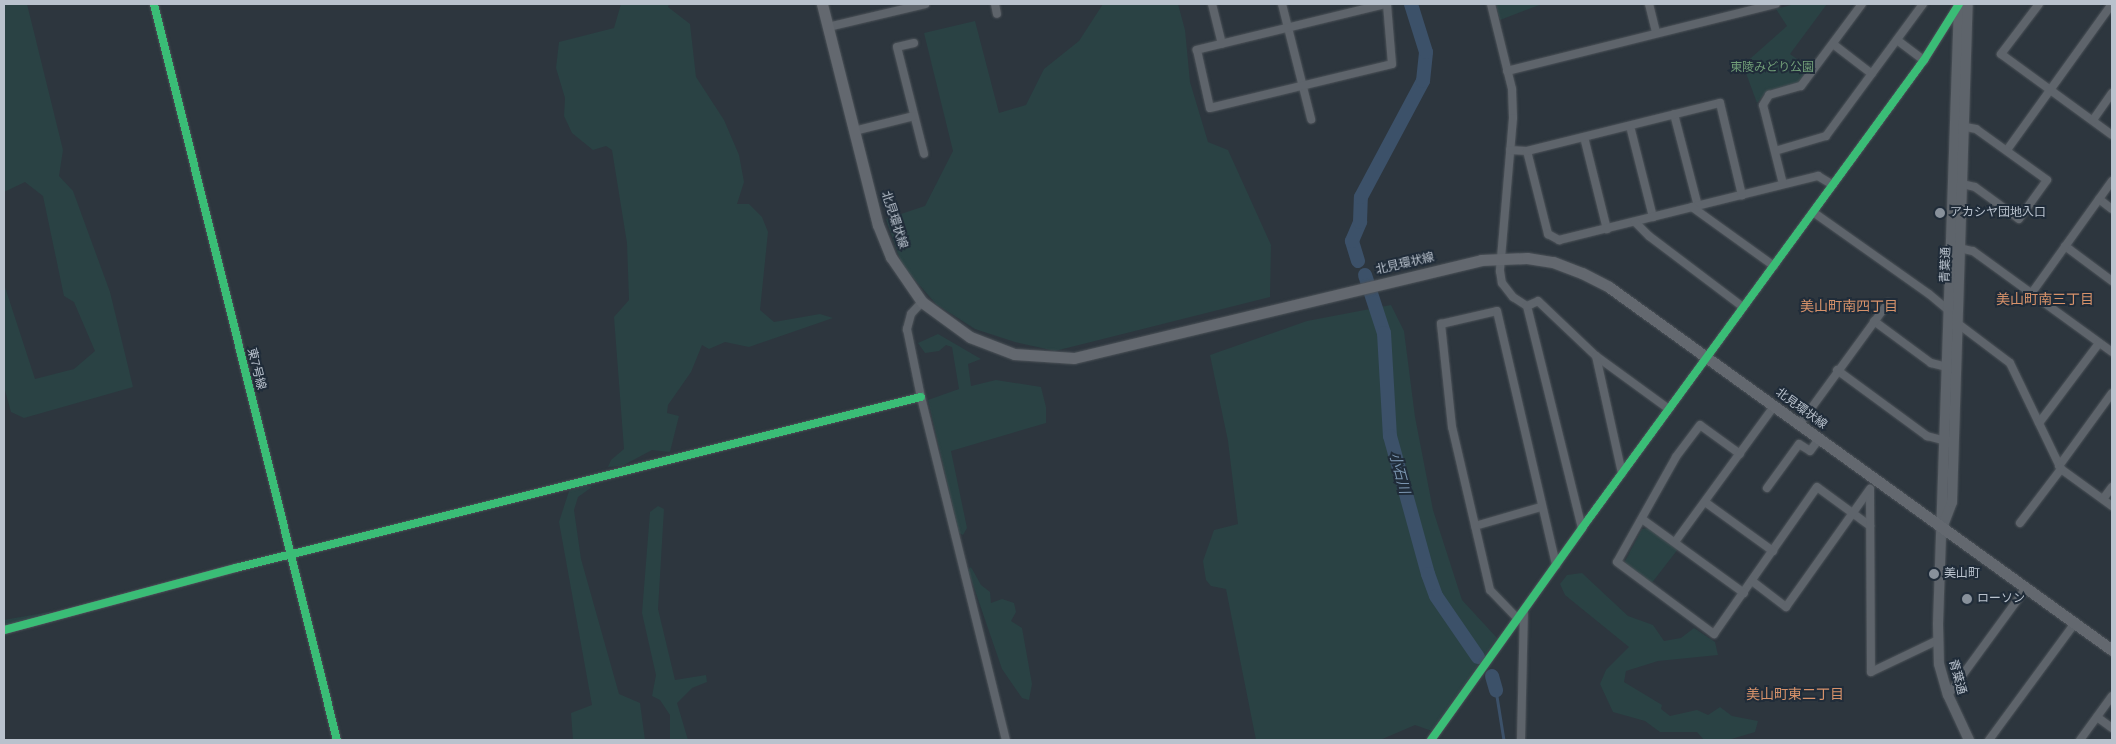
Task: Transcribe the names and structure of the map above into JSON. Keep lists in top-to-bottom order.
{
  "streets": {
    "main road": ["北見環状線"],
    "street": ["青葉通", "東7号線"]
  },
  "crossings": [
    ["北見環状線", "青葉通"]
  ],
  "districts": ["美山町南三丁目", "美山町南四丁目", "美山町東二丁目"],
  "water": ["小石川"],
  "parks": ["東陵みどり公園"],
  "places": ["アカシヤ団地入口", "美山町", "ローソン"]
}
